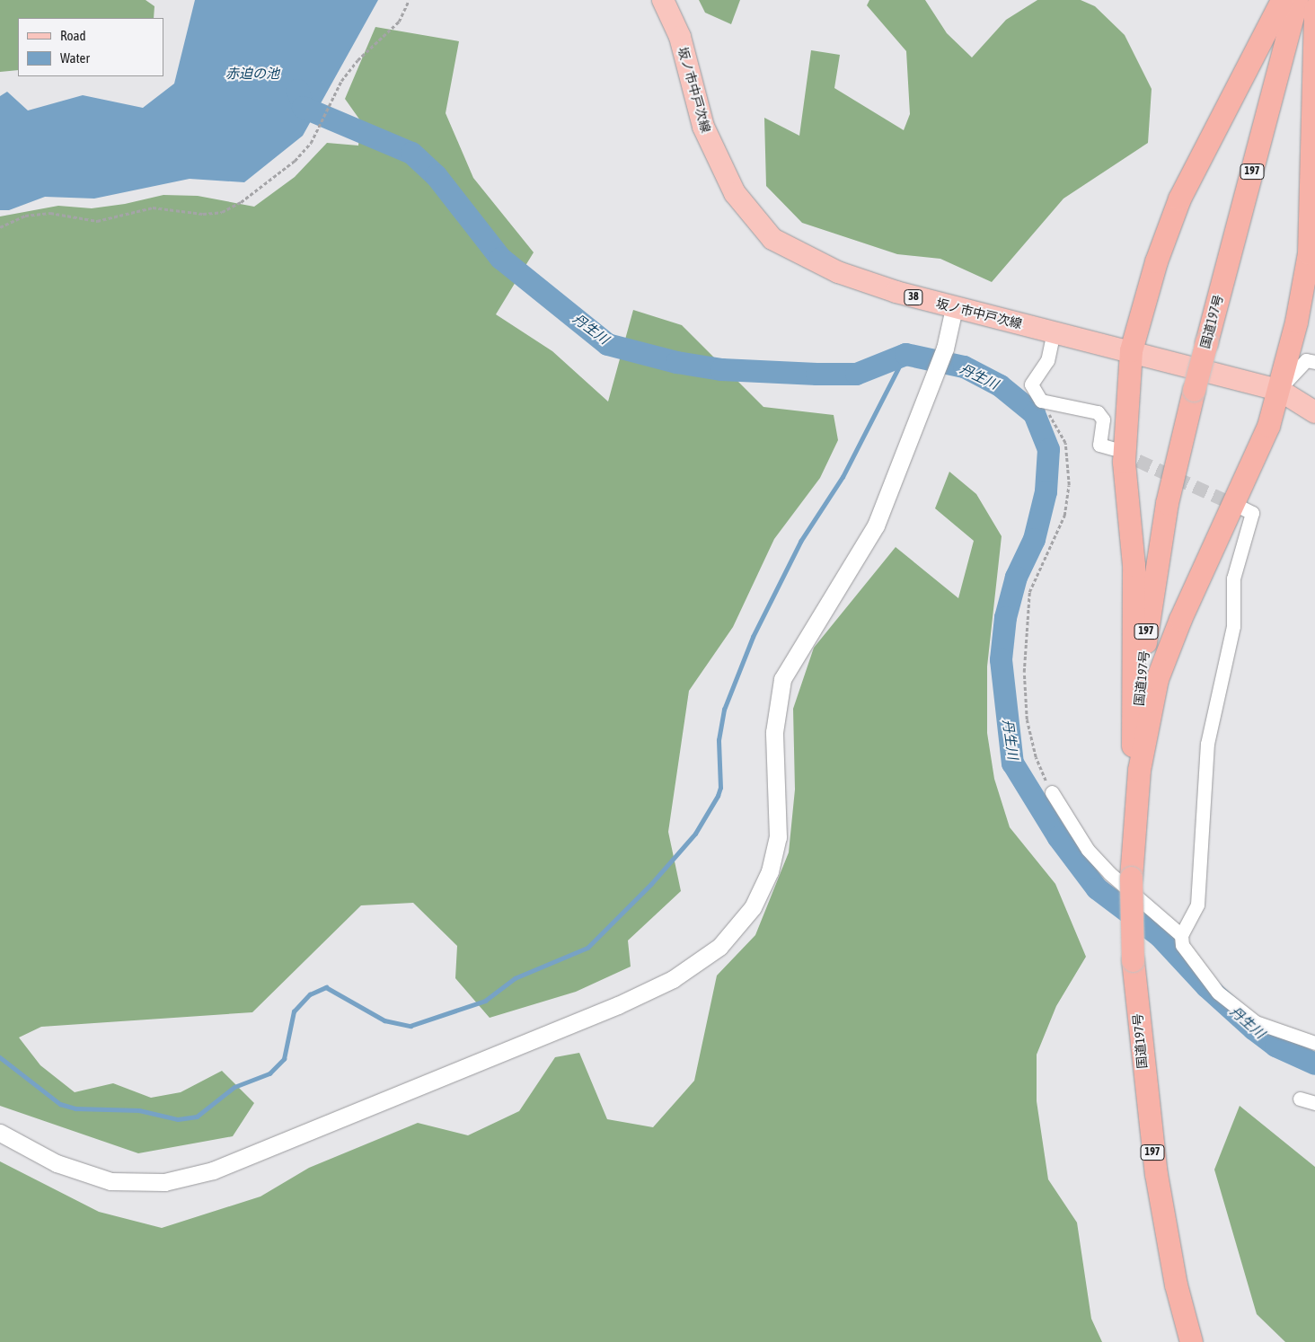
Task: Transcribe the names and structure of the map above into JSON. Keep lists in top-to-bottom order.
{
  "streets": {
    "highway": ["197", "国道197号"],
    "main road": ["坂ノ市中戸次線", "38"]
  },
  "water": ["赤迫の池", "丹生川"],
  "legend": ["Road", "Water"]
}
